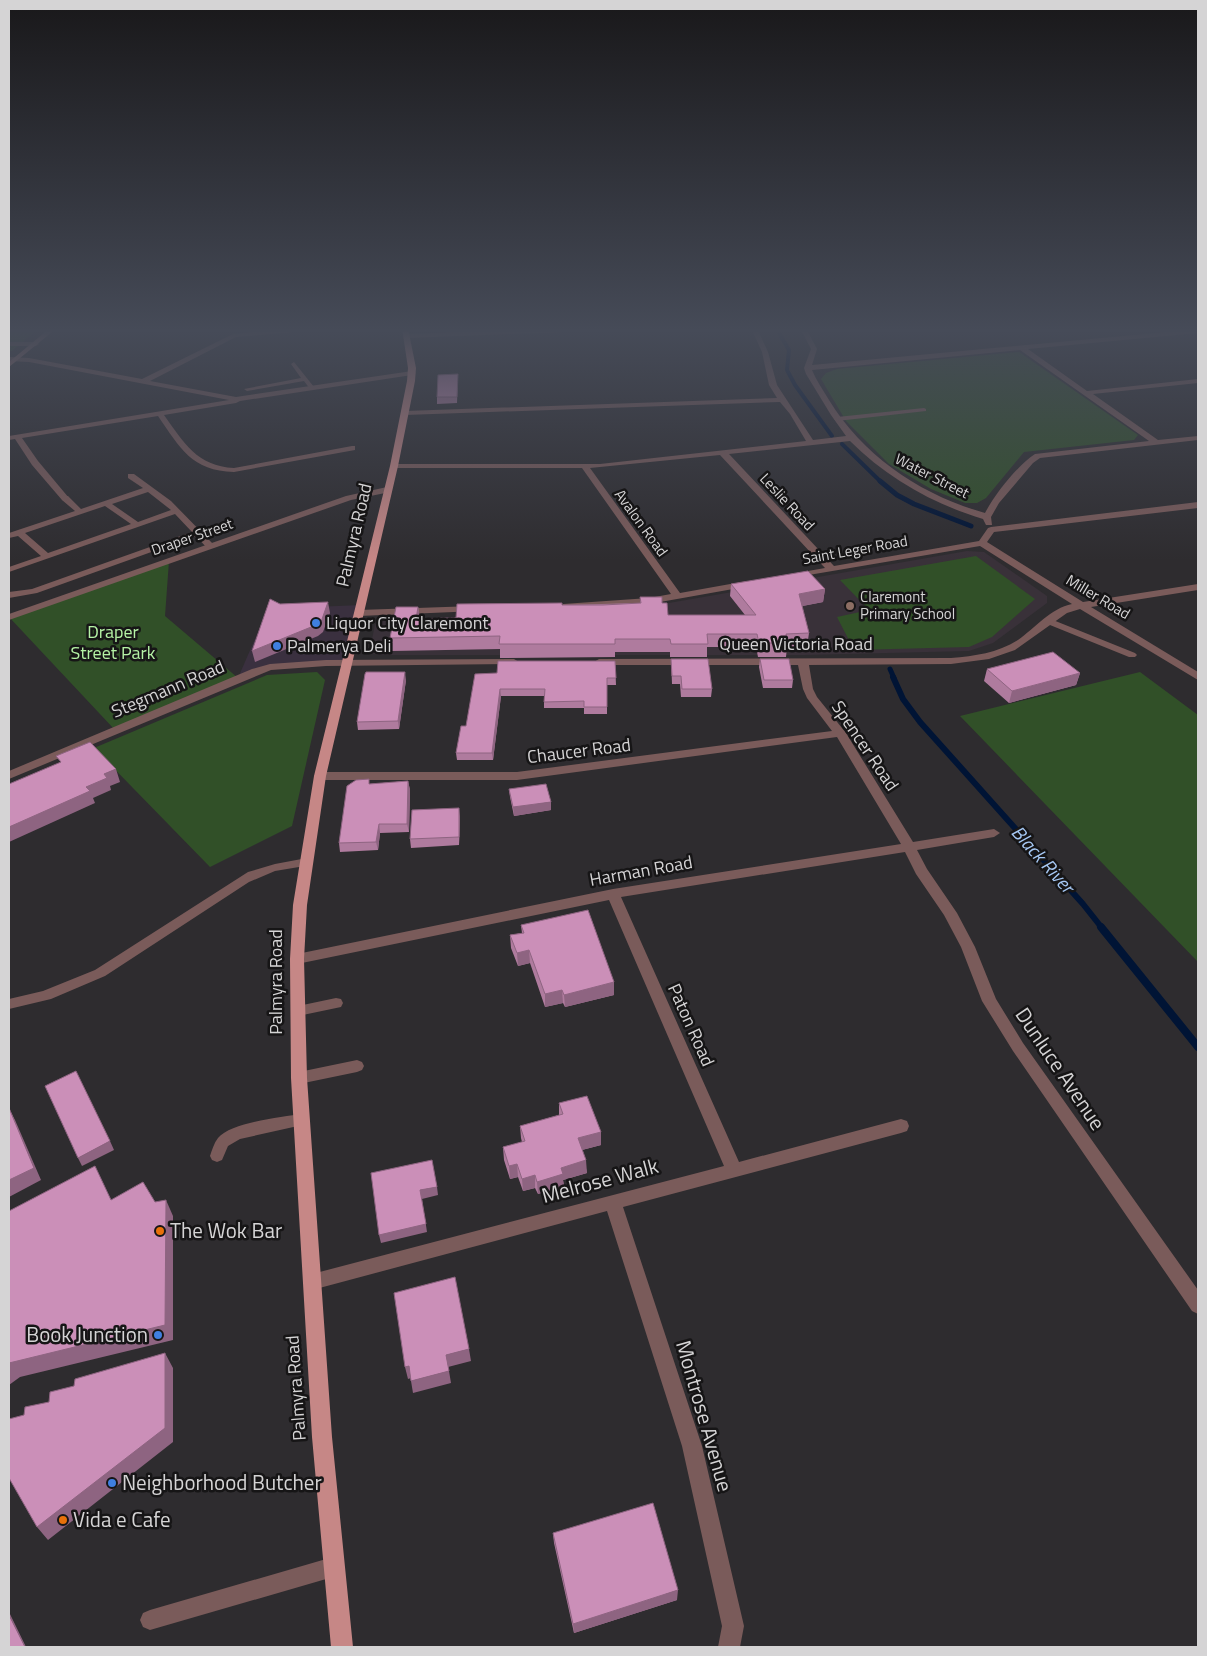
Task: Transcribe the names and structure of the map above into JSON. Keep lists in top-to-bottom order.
{
  "streets": {
    "main road": ["Palmyra Road"],
    "street": [
      "Water Street",
      "Leslie Road",
      "Avalon Road",
      "Draper Street",
      "Saint Leger Road",
      "Miller Road",
      "Queen Victoria Road",
      "Stegmann Road",
      "Spencer Road",
      "Chaucer Road",
      "Harman Road",
      "Paton Road",
      "Dunluce Avenue",
      "Melrose Walk",
      "Montrose Avenue"
    ]
  },
  "crossings": [
    ["Leslie Road", "Saint Leger Road"],
    ["Palmyra Road", "Draper Street"],
    ["Palmyra Road", "Stegmann Road"],
    ["Palmyra Road", "Chaucer Road"],
    ["Palmyra Road", "Harman Road"],
    ["Palmyra Road", "Melrose Walk"],
    ["Saint Leger Road", "Miller Road"],
    ["Miller Road", "Queen Victoria Road"],
    ["Queen Victoria Road", "Spencer Road"],
    ["Spencer Road", "Chaucer Road"],
    ["Spencer Road", "Harman Road"],
    ["Spencer Road", "Dunluce Avenue"],
    ["Harman Road", "Paton Road"],
    ["Harman Road", "Dunluce Avenue"],
    ["Paton Road", "Melrose Walk"],
    ["Melrose Walk", "Montrose Avenue"]
  ],
  "water": ["Black River"],
  "parks": ["Draper Street Park"],
  "places": [
    "Claremont Primary School",
    "Liquor City Claremont",
    "Palmerya Deli",
    "The Wok Bar",
    "Book Junction",
    "Neighborhood Butcher",
    "Vida e Cafe"
  ]
}
